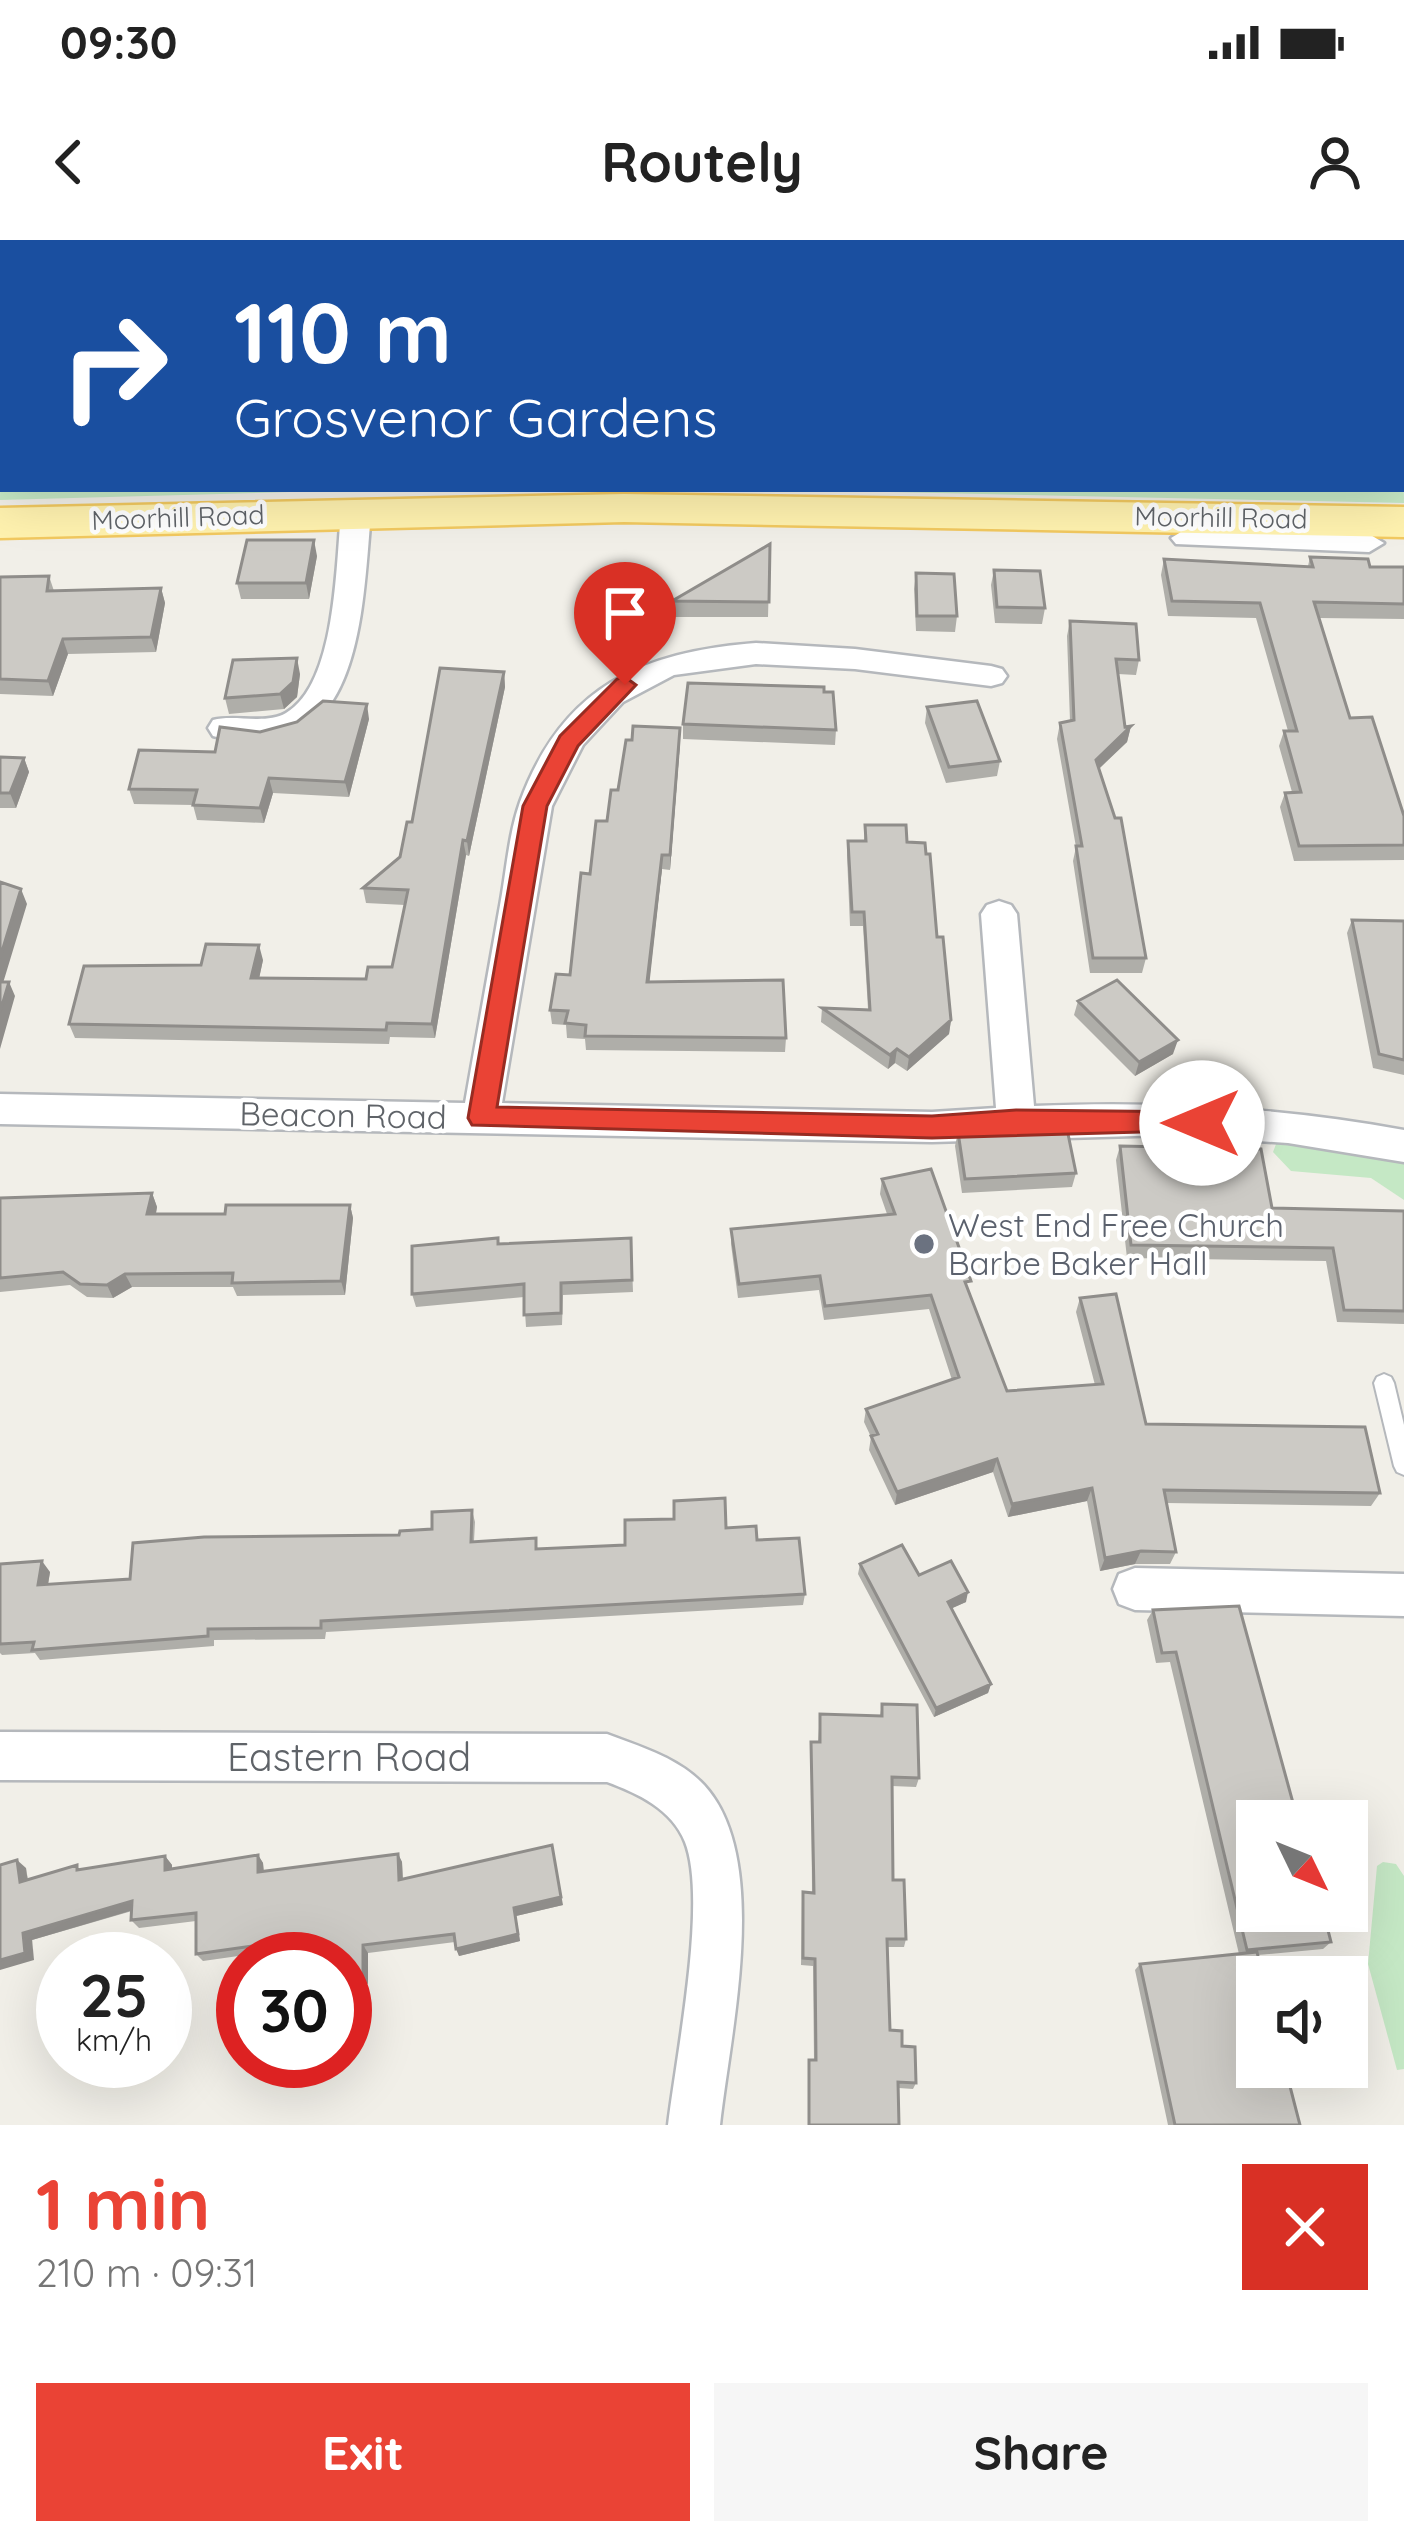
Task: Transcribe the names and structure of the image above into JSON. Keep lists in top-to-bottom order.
{
  "streets": {
    "main road": ["Moorhill Road"],
    "street": ["Beacon Road", "Eastern Road"]
  },
  "places": ["West End Free Church Barbe Baker Hall"],
  "north": "bottom right",
  "page": {
    "status": "09:30",
    "header": "Routely",
    "turn": ["110 m", "Grosvenor Gardens"],
    "speed": "25 km/h",
    "limit": "30",
    "heading": ["1 min", "210 m · 09:31"],
    "buttons": ["Exit", "Share"]
  }
}
